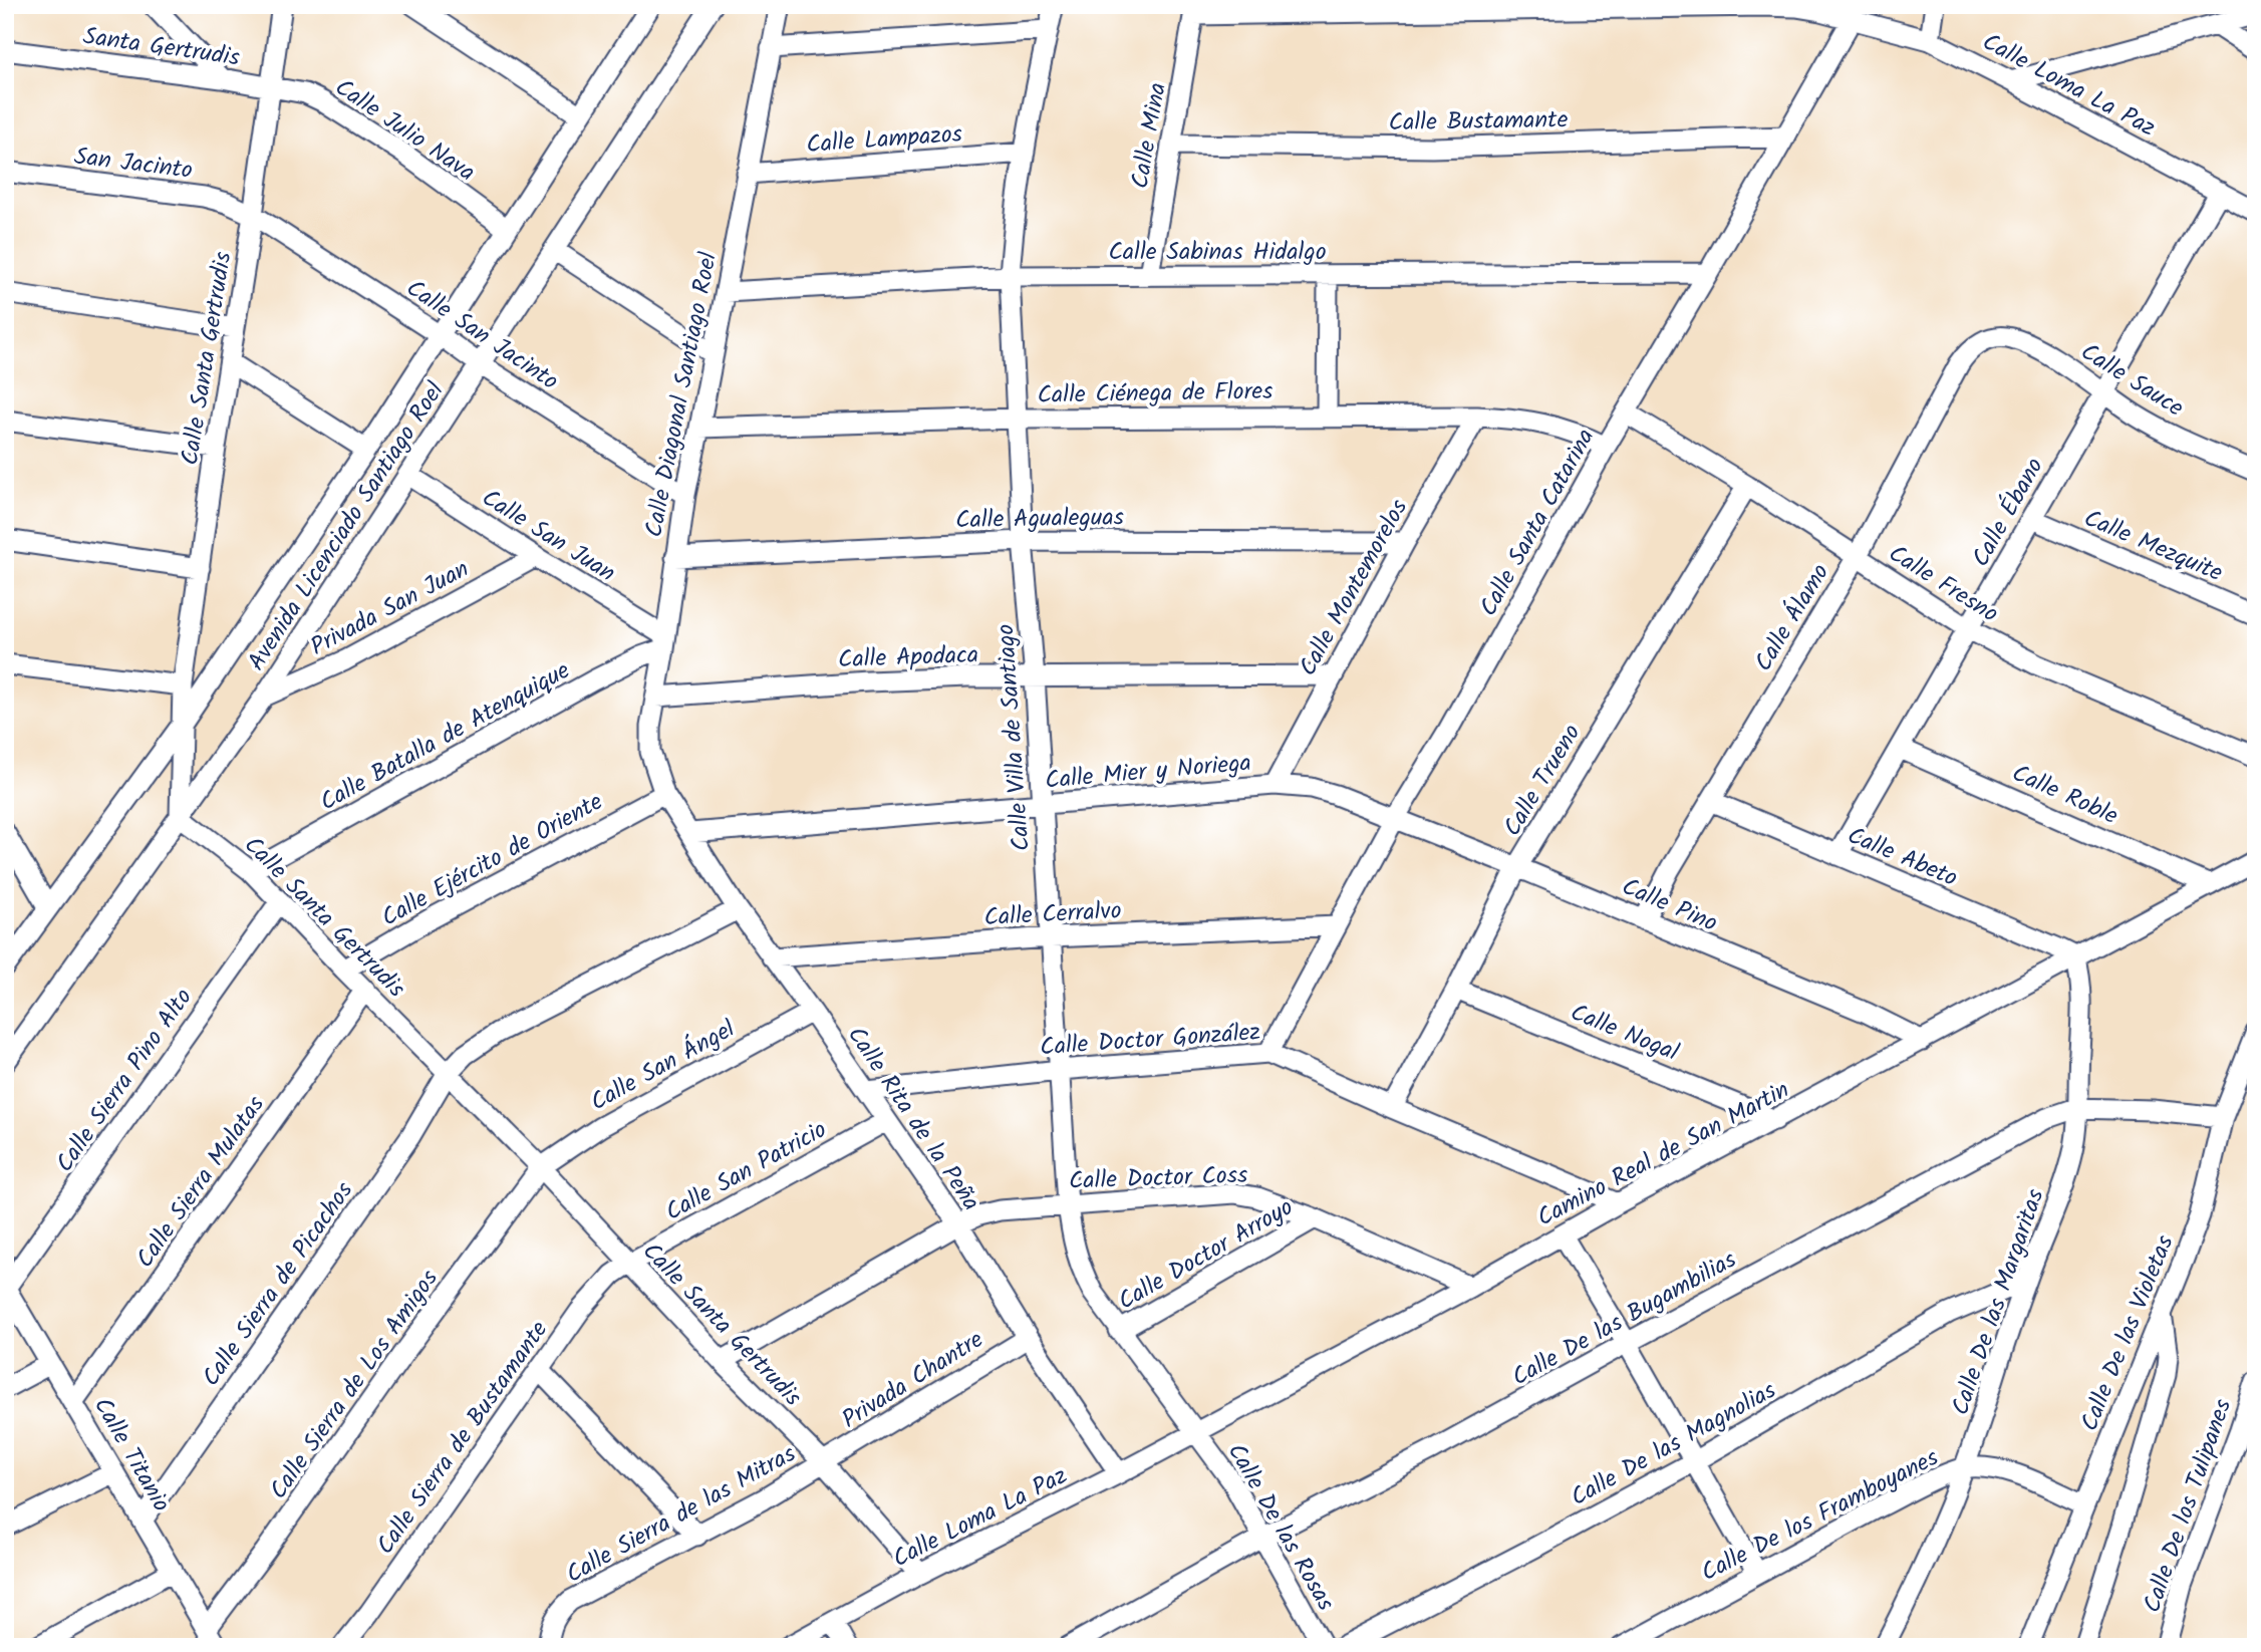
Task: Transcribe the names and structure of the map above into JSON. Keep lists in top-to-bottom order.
{
  "streets": {
    "street": [
      "Santa Gertrudis",
      "Calle Loma La Paz",
      "Calle Bustamante",
      "Calle Julio Nava",
      "Calle Mina",
      "Calle Lampazos",
      "San Jacinto",
      "Calle Sabinas Hidalgo",
      "Calle San Jacinto",
      "Calle Santa Gertrudis",
      "Calle Sauce",
      "Calle Ciénega de Flores",
      "Calle Diagonal Santiago Roel",
      "Calle Ébano",
      "Calle Agualeguas",
      "Calle Santa Catarina",
      "Avenida Licenciado Santiago Roel",
      "Calle San Juan",
      "Calle Mezquite",
      "Calle Fresno",
      "Calle Montemorelos",
      "Privada San Juan",
      "Calle Álamo",
      "Calle Apodaca",
      "Calle Batalla de Atenquique",
      "Calle Villa de Santiago",
      "Calle Mier y Noriega",
      "Calle Trueno",
      "Calle Roble",
      "Calle Abeto",
      "Calle Ejército de Oriente",
      "Calle Pino",
      "Calle Cerralvo",
      "Calle Nogal",
      "Calle Doctor González",
      "Calle San Ángel",
      "Calle Sierra Pino Alto",
      "Calle Rita de la Peña",
      "Camino Real de San Martin",
      "Calle San Patricio",
      "Calle Doctor Coss",
      "Calle Sierra Mulatas",
      "Calle Doctor Arroyo",
      "Calle Sierra de Picachos",
      "Calle De las Margaritas",
      "Calle De las Bugambilias",
      "Calle De las Violetas",
      "Privada Chantre",
      "Calle Sierra de Los Amigos",
      "Calle Sierra de Bustamante",
      "Calle De las Magnolias",
      "Calle Titanio",
      "Calle De los Tulipanes",
      "Calle Sierra de las Mitras",
      "Calle De los Framboyanes",
      "Calle De las Rosas"
    ]
  },
  "crossings": [
    ["Santa Gertrudis", "Calle Julio Nava"],
    ["Santa Gertrudis", "Calle Santa Gertrudis"],
    ["Calle Loma La Paz", "Calle Mina"],
    ["Calle Loma La Paz", "Calle Ébano"],
    ["Calle Loma La Paz", "Calle Santa Catarina"],
    ["Calle Loma La Paz", "Calle Villa de Santiago"],
    ["Calle Loma La Paz", "Calle Rita de la Peña"],
    ["Calle Loma La Paz", "Camino Real de San Martin"],
    ["Calle Loma La Paz", "Calle De las Rosas"],
    ["Calle Bustamante", "Calle Mina"],
    ["Calle Bustamante", "Calle Santa Catarina"],
    ["Calle Julio Nava", "Calle Santa Gertrudis"],
    ["Calle Julio Nava", "Avenida Licenciado Santiago Roel"],
    ["Calle Mina", "Calle Sabinas Hidalgo"],
    ["Calle Lampazos", "Calle Diagonal Santiago Roel"],
    ["Calle Lampazos", "Calle Villa de Santiago"],
    ["San Jacinto", "Calle San Jacinto"],
    ["San Jacinto", "Calle Santa Gertrudis"],
    ["Calle Sabinas Hidalgo", "Calle Diagonal Santiago Roel"],
    ["Calle Sabinas Hidalgo", "Calle Santa Catarina"],
    ["Calle Sabinas Hidalgo", "Calle Villa de Santiago"],
    ["Calle San Jacinto", "Calle Santa Gertrudis"],
    ["Calle San Jacinto", "Calle Diagonal Santiago Roel"],
    ["Calle San Jacinto", "Avenida Licenciado Santiago Roel"],
    ["Calle Santa Gertrudis", "Avenida Licenciado Santiago Roel"],
    ["Calle Santa Gertrudis", "Calle Batalla de Atenquique"],
    ["Calle Santa Gertrudis", "Calle Ejército de Oriente"],
    ["Calle Santa Gertrudis", "Calle San Ángel"],
    ["Calle Santa Gertrudis", "Calle Sierra Pino Alto"],
    ["Calle Santa Gertrudis", "Calle San Patricio"],
    ["Calle Santa Gertrudis", "Calle Doctor Coss"],
    ["Calle Santa Gertrudis", "Calle Sierra Mulatas"],
    ["Calle Santa Gertrudis", "Calle Sierra de Picachos"],
    ["Calle Santa Gertrudis", "Privada Chantre"],
    ["Calle Santa Gertrudis", "Calle Sierra de Los Amigos"],
    ["Calle Santa Gertrudis", "Calle Sierra de Bustamante"],
    ["Calle Santa Gertrudis", "Calle Sierra de las Mitras"],
    ["Calle Sauce", "Calle Ébano"],
    ["Calle Sauce", "Calle Álamo"],
    ["Calle Ciénega de Flores", "Calle Diagonal Santiago Roel"],
    ["Calle Ciénega de Flores", "Calle Santa Catarina"],
    ["Calle Ciénega de Flores", "Calle Montemorelos"],
    ["Calle Ciénega de Flores", "Calle Villa de Santiago"],
    ["Calle Diagonal Santiago Roel", "Calle Agualeguas"],
    ["Calle Diagonal Santiago Roel", "Calle San Juan"],
    ["Calle Diagonal Santiago Roel", "Calle Apodaca"],
    ["Calle Diagonal Santiago Roel", "Calle Batalla de Atenquique"],
    ["Calle Diagonal Santiago Roel", "Calle Ejército de Oriente"],
    ["Calle Diagonal Santiago Roel", "Calle Rita de la Peña"],
    ["Calle Ébano", "Calle Mezquite"],
    ["Calle Ébano", "Calle Fresno"],
    ["Calle Ébano", "Calle Roble"],
    ["Calle Ébano", "Calle Abeto"],
    ["Calle Agualeguas", "Calle Montemorelos"],
    ["Calle Agualeguas", "Calle Villa de Santiago"],
    ["Calle Santa Catarina", "Calle Fresno"],
    ["Calle Santa Catarina", "Calle Mier y Noriega"],
    ["Calle Santa Catarina", "Calle Pino"],
    ["Calle Santa Catarina", "Calle Cerralvo"],
    ["Calle Santa Catarina", "Calle Doctor González"],
    ["Avenida Licenciado Santiago Roel", "Calle San Juan"],
    ["Avenida Licenciado Santiago Roel", "Privada San Juan"],
    ["Calle San Juan", "Privada San Juan"],
    ["Calle San Juan", "Calle Batalla de Atenquique"],
    ["Calle Fresno", "Calle Álamo"],
    ["Calle Fresno", "Calle Trueno"],
    ["Calle Montemorelos", "Calle Apodaca"],
    ["Calle Montemorelos", "Calle Mier y Noriega"],
    ["Calle Álamo", "Calle Abeto"],
    ["Calle Álamo", "Calle Pino"],
    ["Calle Apodaca", "Calle Villa de Santiago"],
    ["Calle Villa de Santiago", "Calle Mier y Noriega"],
    ["Calle Villa de Santiago", "Calle Cerralvo"],
    ["Calle Villa de Santiago", "Calle Doctor González"],
    ["Calle Villa de Santiago", "Camino Real de San Martin"],
    ["Calle Villa de Santiago", "Calle Doctor Coss"],
    ["Calle Villa de Santiago", "Calle Doctor Arroyo"],
    ["Calle Villa de Santiago", "Calle De las Rosas"],
    ["Calle Mier y Noriega", "Calle Pino"],
    ["Calle Mier y Noriega", "Calle Rita de la Peña"],
    ["Calle Trueno", "Calle Pino"],
    ["Calle Trueno", "Calle Nogal"],
    ["Calle Trueno", "Calle Doctor González"],
    ["Calle Roble", "Camino Real de San Martin"],
    ["Calle Abeto", "Camino Real de San Martin"],
    ["Calle Abeto", "Calle De las Margaritas"],
    ["Calle Ejército de Oriente", "Calle Rita de la Peña"],
    ["Calle Pino", "Camino Real de San Martin"],
    ["Calle Cerralvo", "Calle Rita de la Peña"],
    ["Calle Nogal", "Camino Real de San Martin"],
    ["Calle Doctor González", "Calle Rita de la Peña"],
    ["Calle Doctor González", "Camino Real de San Martin"],
    ["Calle San Ángel", "Calle Rita de la Peña"],
    ["Calle San Ángel", "Calle Sierra de Los Amigos"],
    ["Calle Sierra Pino Alto", "Calle Titanio"],
    ["Calle Rita de la Peña", "Calle San Patricio"],
    ["Calle Rita de la Peña", "Calle Doctor Coss"],
    ["Calle Rita de la Peña", "Calle Sierra de Picachos"],
    ["Calle Rita de la Peña", "Privada Chantre"],
    ["Camino Real de San Martin", "Calle Doctor Coss"],
    ["Camino Real de San Martin", "Calle De las Margaritas"],
    ["Camino Real de San Martin", "Calle De las Rosas"],
    ["Calle San Patricio", "Calle Sierra de Bustamante"],
    ["Calle Doctor Coss", "Calle Doctor Arroyo"],
    ["Calle Sierra Mulatas", "Calle Titanio"],
    ["Calle Sierra de Picachos", "Calle Titanio"],
    ["Calle De las Margaritas", "Calle De las Bugambilias"],
    ["Calle De las Margaritas", "Calle De las Magnolias"],
    ["Calle De las Margaritas", "Calle De los Framboyanes"],
    ["Calle De las Bugambilias", "Calle De las Violetas"],
    ["Calle De las Bugambilias", "Calle De las Rosas"],
    ["Calle De las Violetas", "Calle De los Framboyanes"],
    ["Privada Chantre", "Calle Sierra de las Mitras"],
    ["Calle Sierra de Los Amigos", "Calle Titanio"]
  ]
}
